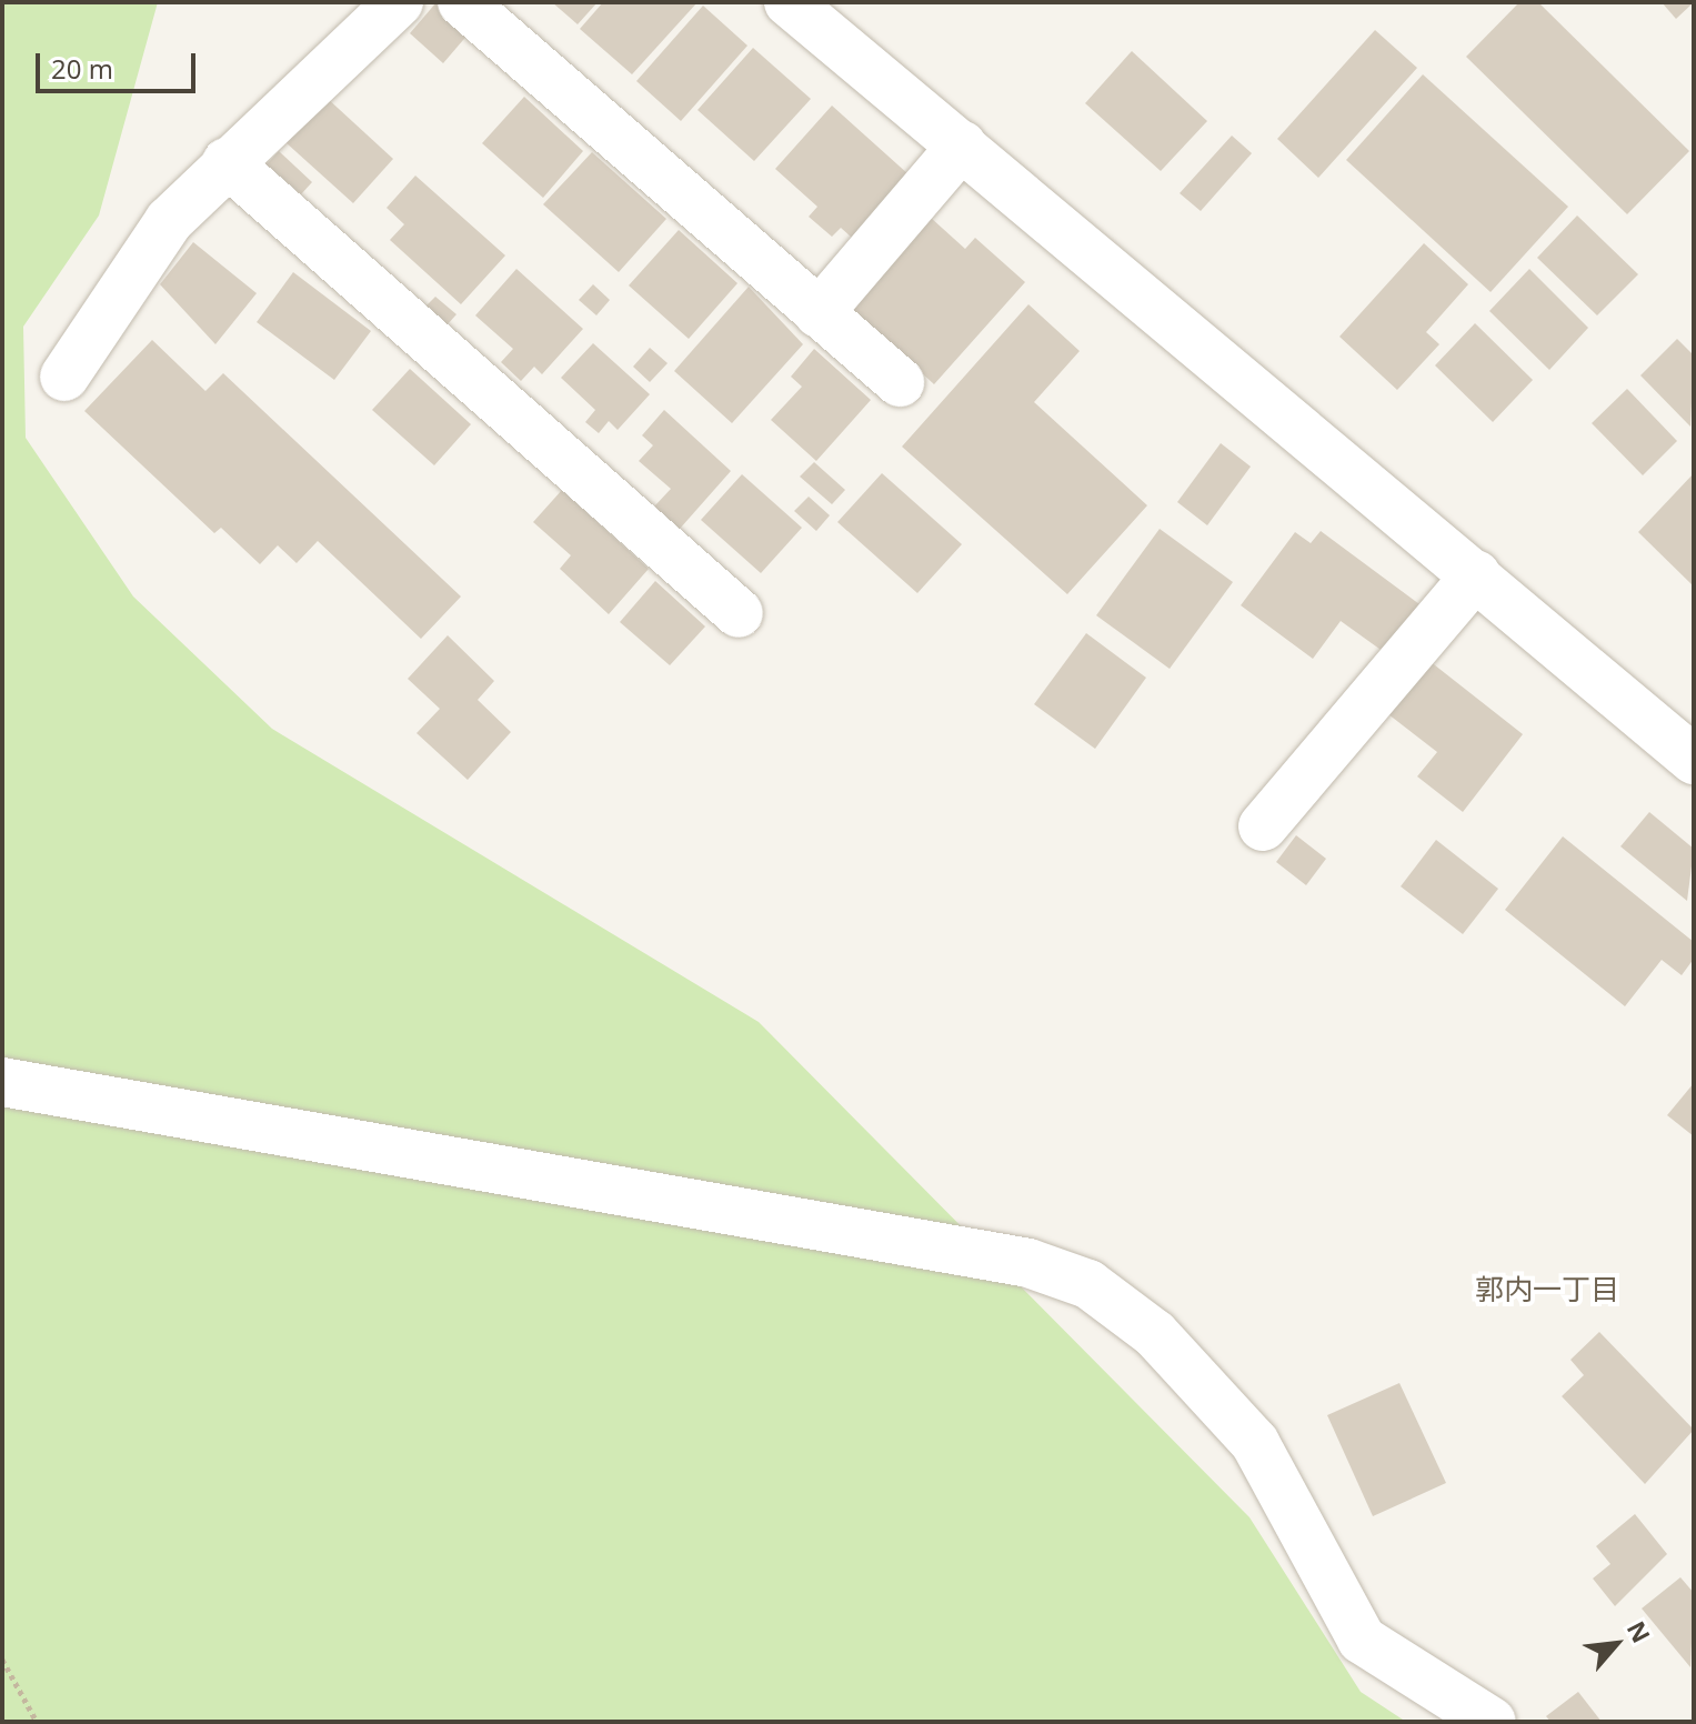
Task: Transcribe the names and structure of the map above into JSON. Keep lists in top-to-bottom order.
{
  "districts": ["郭内一丁目"],
  "scale_bar": "20 m",
  "north": "top right"
}
